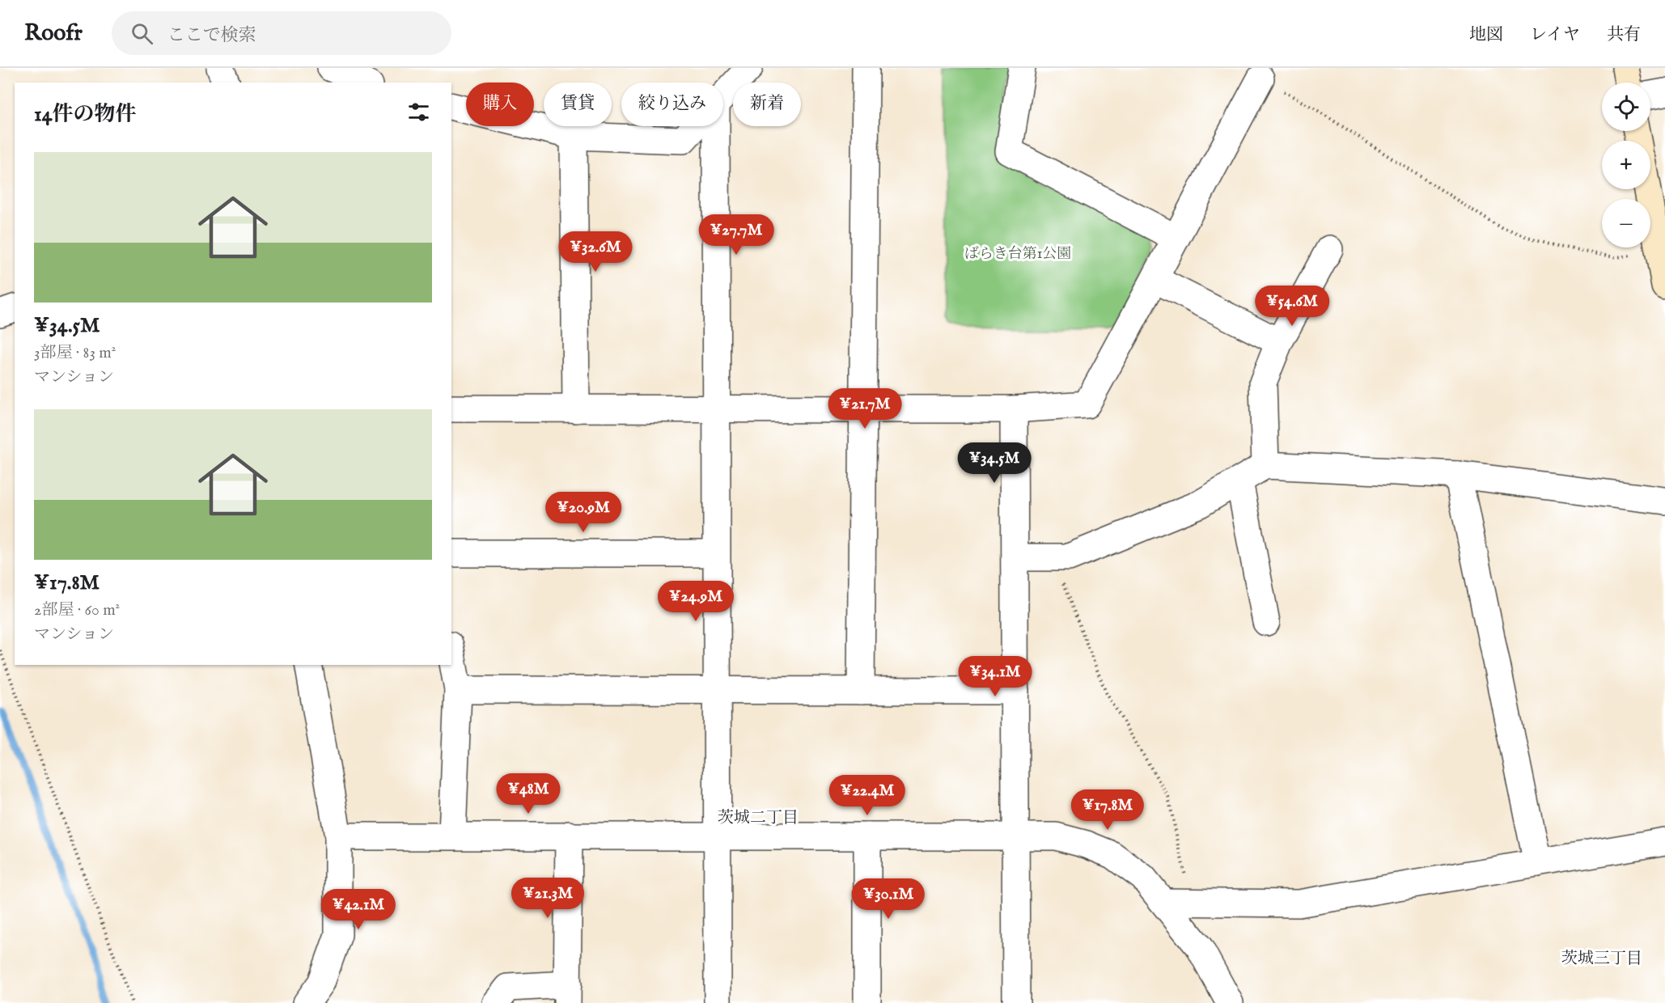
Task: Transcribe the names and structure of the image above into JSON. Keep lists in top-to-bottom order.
{
  "districts": ["茨城二丁目", "茨城三丁目"],
  "parks": ["ばらき台第1公園"],
  "page": {
    "header": "Roofr",
    "search": "ここで検索",
    "nav": ["地図", "レイヤ", "共有"],
    "map_buttons": ["+", "−"],
    "chip": [
      "購入",
      "賃貸",
      "絞り込み",
      "新着"
    ],
    "heading": "14件の物件",
    "list": [
      {
        "name": "¥34.5M",
        "note": "3部屋 · 83 m² · マンション"
      },
      {
        "name": "¥17.8M",
        "note": "2部屋 · 60 m² · マンション"
      }
    ],
    "price": [
      "¥27.7M",
      "¥32.6M",
      "¥54.6M",
      "¥21.7M",
      "¥34.5M",
      "¥20.9M",
      "¥24.9M",
      "¥34.1M",
      "¥48M",
      "¥22.4M",
      "¥17.8M",
      "¥21.3M",
      "¥30.1M",
      "¥42.1M"
    ]
  }
}
